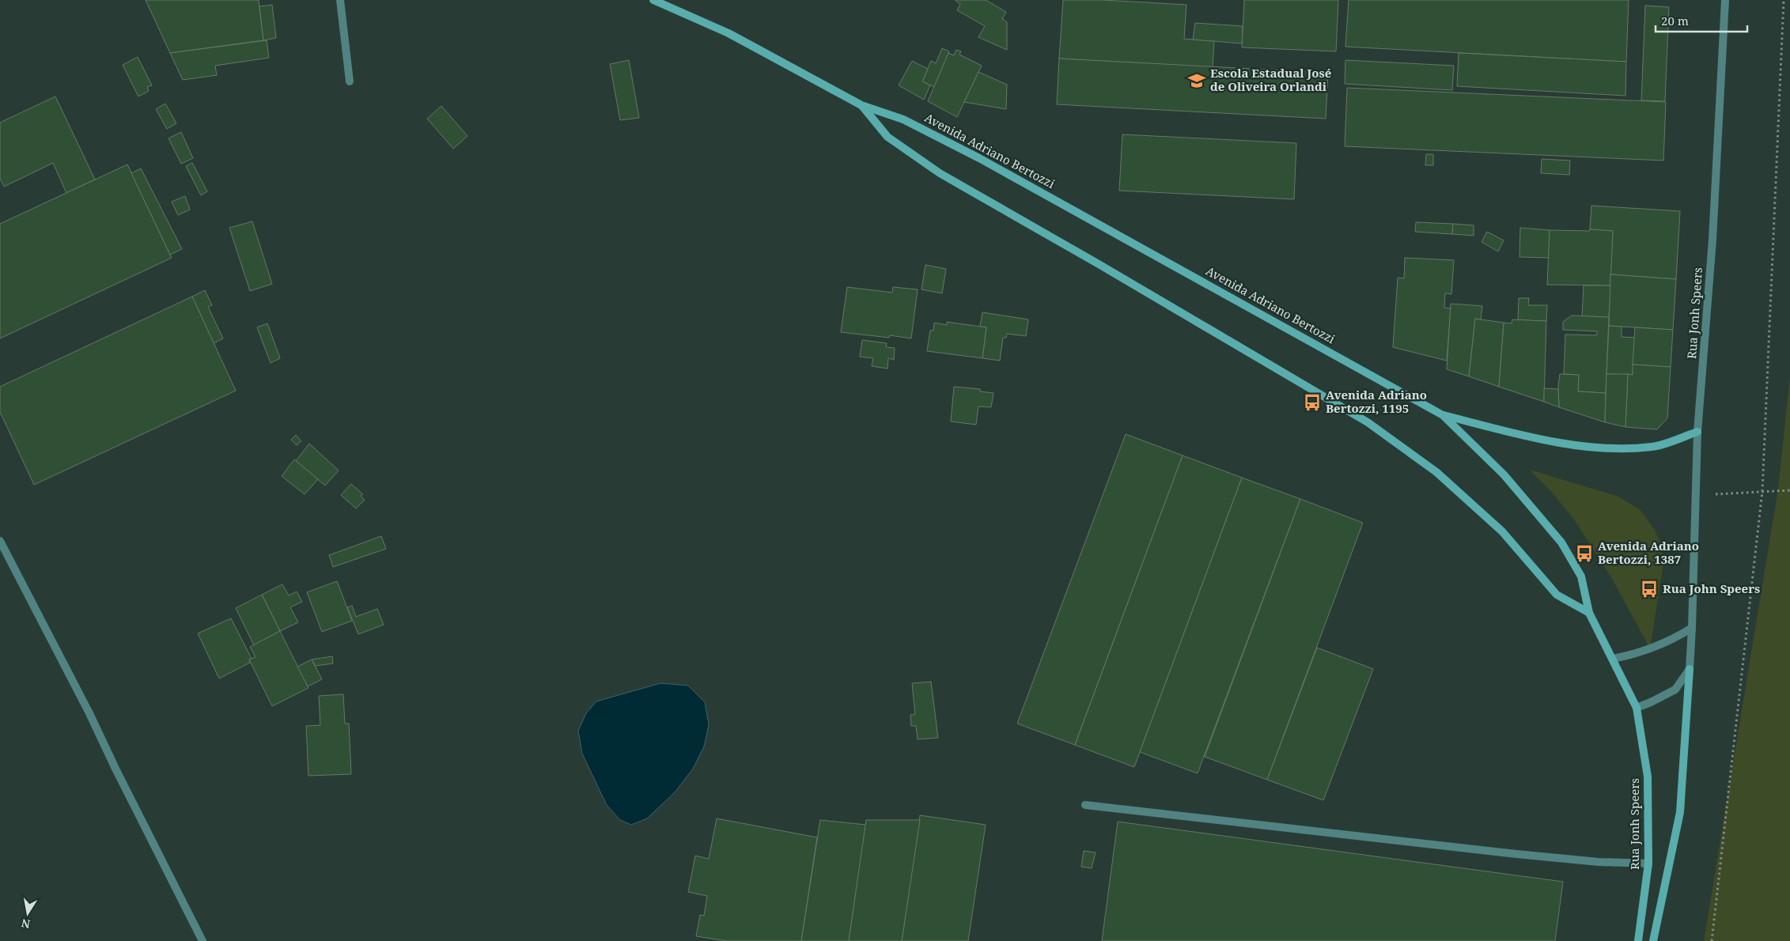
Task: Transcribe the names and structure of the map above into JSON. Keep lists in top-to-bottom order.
{
  "streets": {
    "main road": ["Avenida Adriano Bertozzi", "Rua Jonh Speers"]
  },
  "crossings": [
    ["Avenida Adriano Bertozzi", "Rua Jonh Speers"]
  ],
  "places": {
    "school or university": ["Escola Estadual José de Oliveira Orlandi"],
    "bus stop": ["Avenida Adriano Bertozzi, 1195", "Avenida Adriano Bertozzi, 1387", "Rua John Speers"]
  },
  "scale_bar": "20 m",
  "north": "bottom"
}
